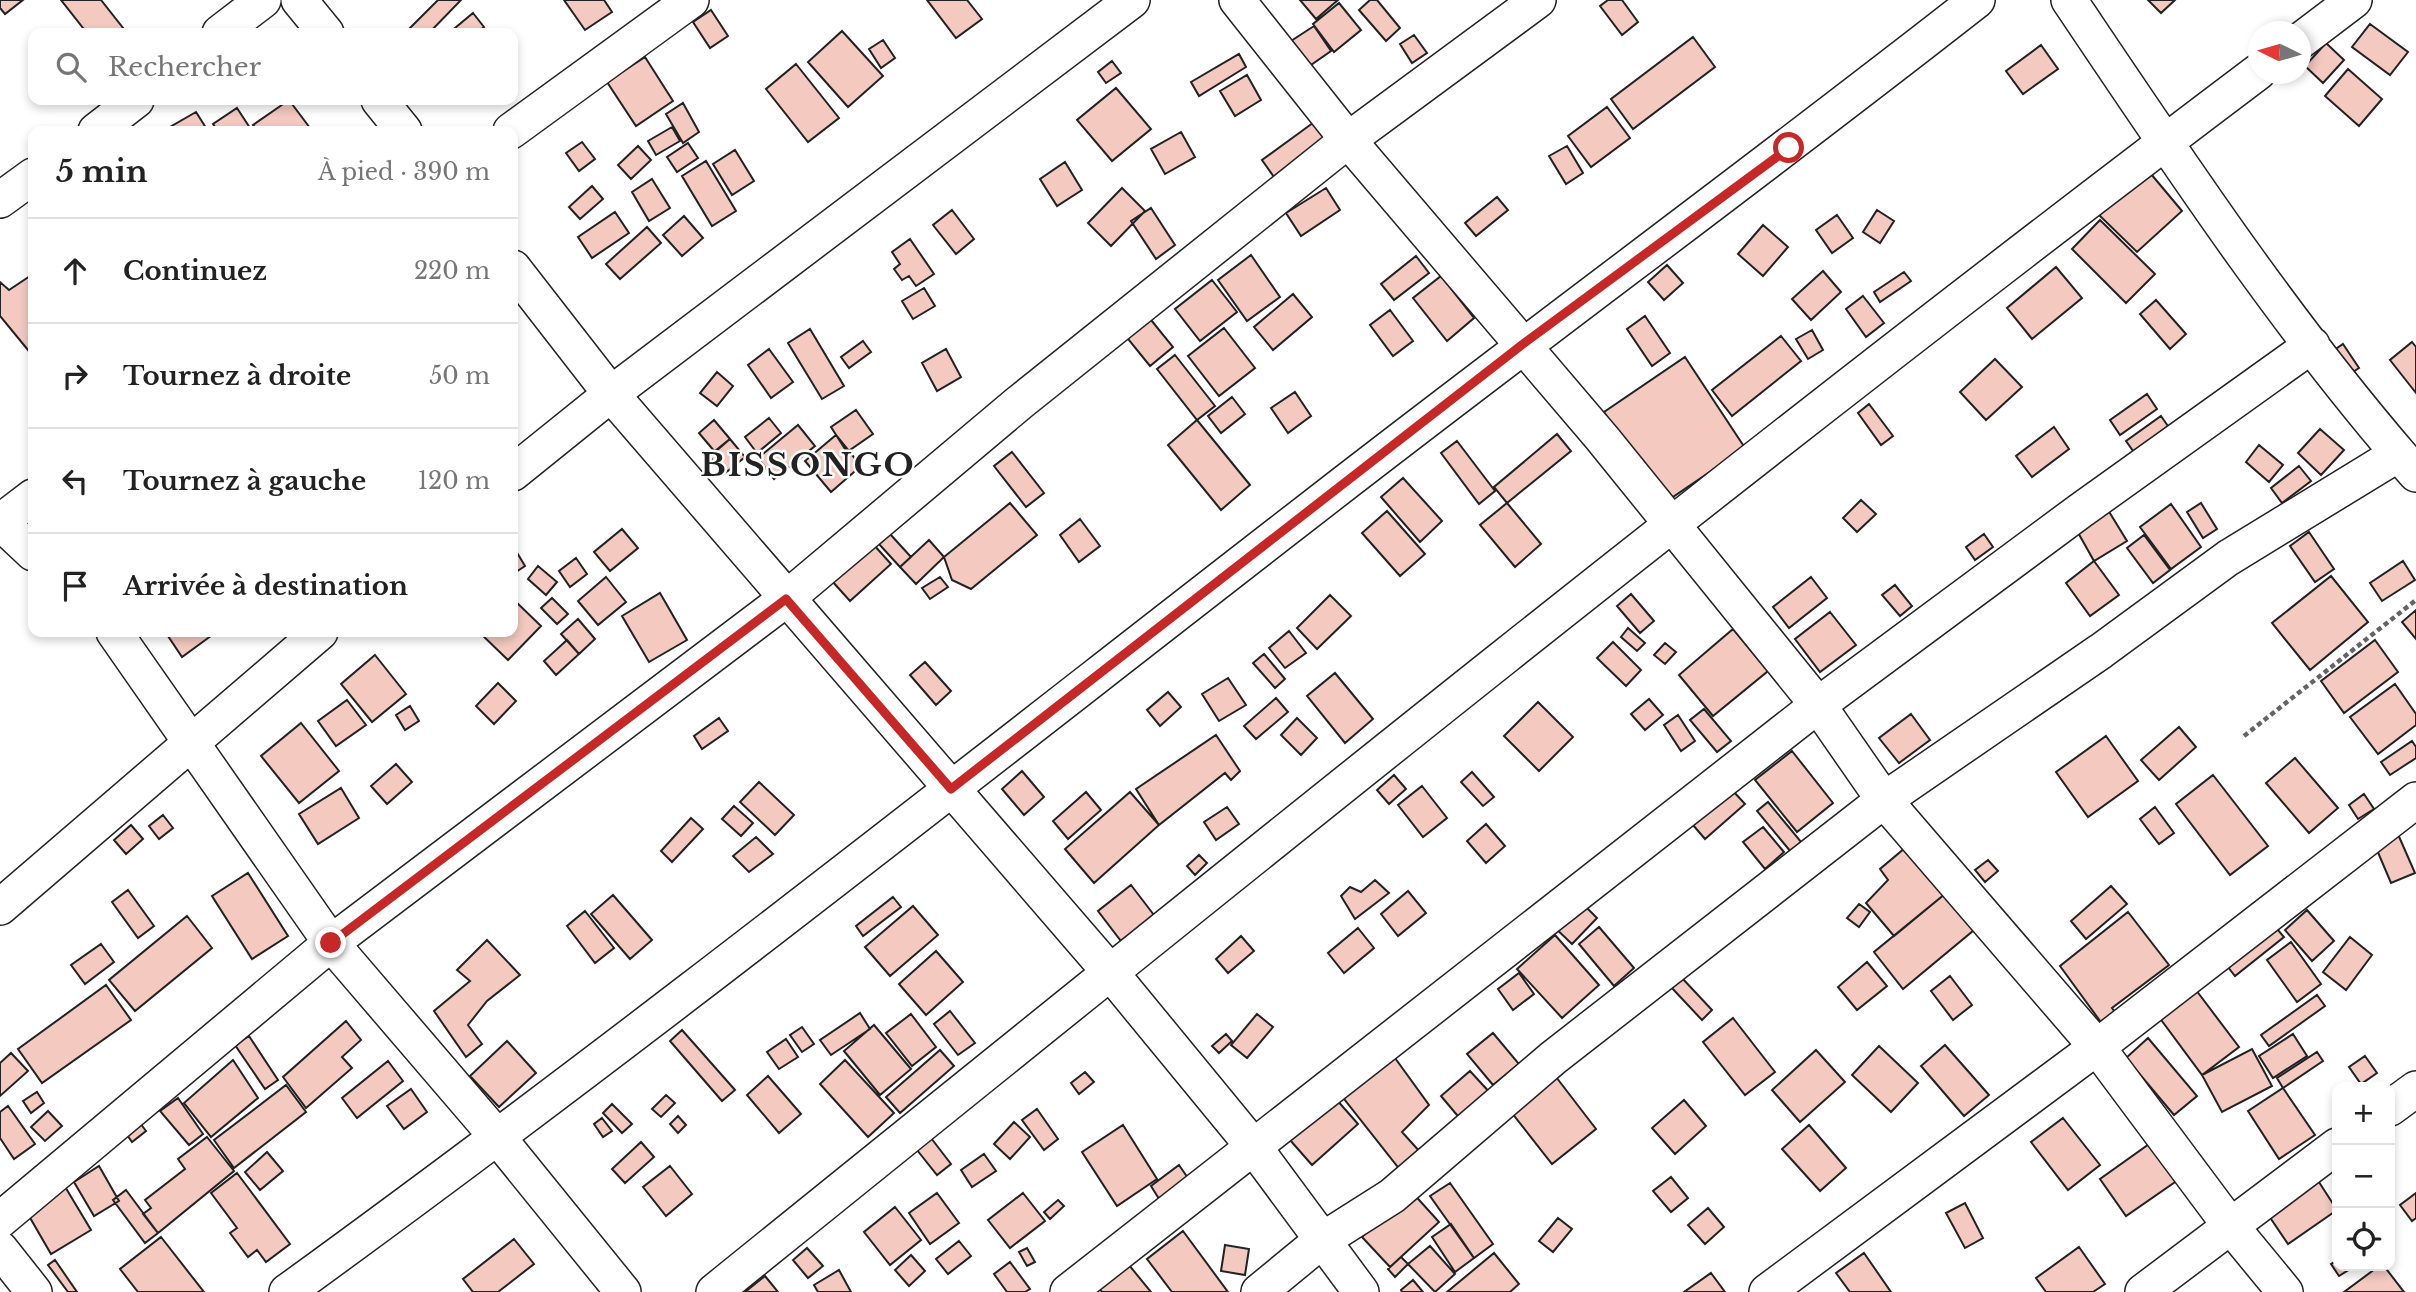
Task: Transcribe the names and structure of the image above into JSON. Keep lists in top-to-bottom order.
{
  "districts": ["BISSONGO"],
  "north": "left",
  "page": {
    "search": "Rechercher",
    "heading": ["5 min", "À pied · 390 m"],
    "list": [
      ["Continuez", "220 m"],
      ["Tournez à droite", "50 m"],
      ["Tournez à gauche", "120 m"],
      "Arrivée à destination"
    ],
    "map_buttons": ["+", "−"]
  }
}
